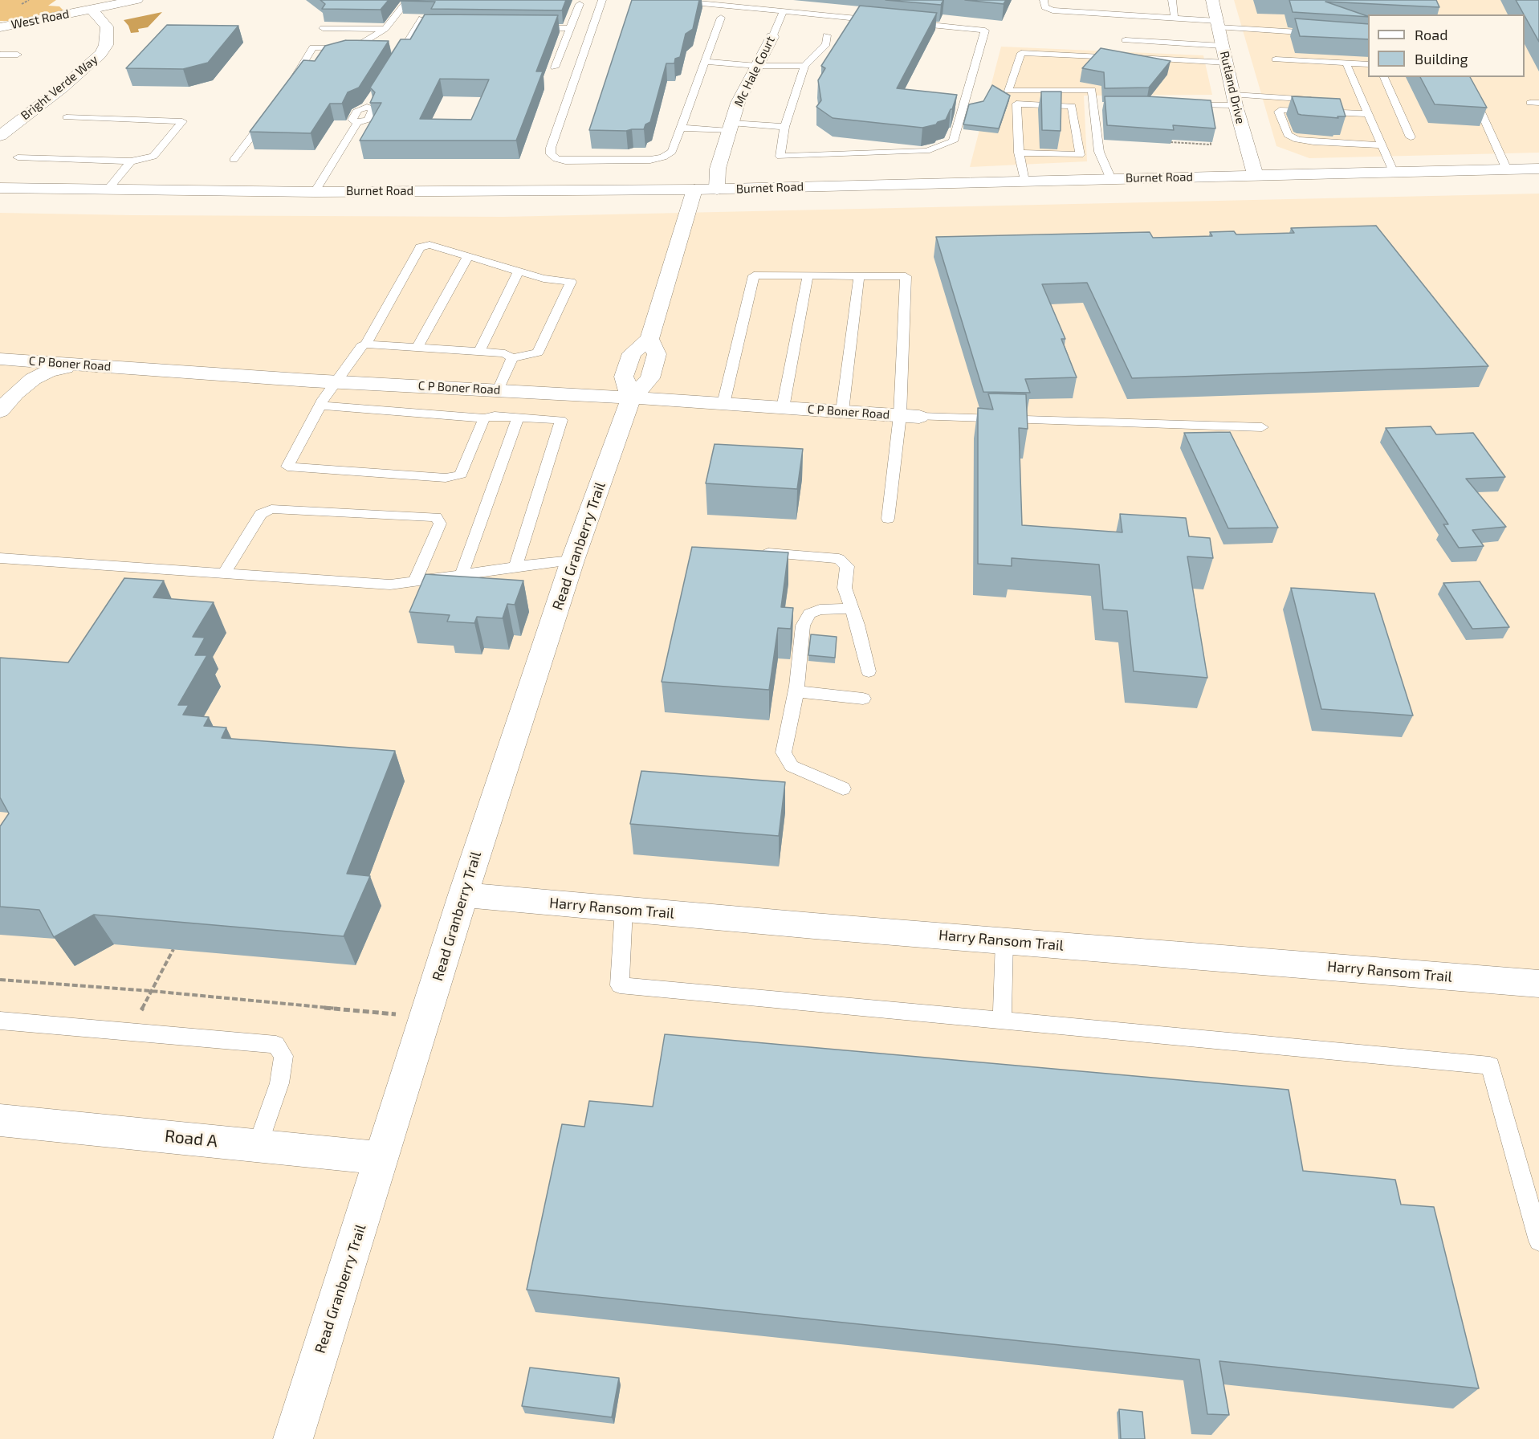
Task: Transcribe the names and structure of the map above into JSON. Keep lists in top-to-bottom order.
{
  "streets": {
    "street": [
      "West Road",
      "Mc Hale Court",
      "Bright Verde Way",
      "Rutland Drive",
      "Burnet Road",
      "C P Boner Road",
      "Read Granberry Trail",
      "Harry Ransom Trail",
      "Road A"
    ]
  },
  "crossings": [
    ["West Road", "Bright Verde Way"],
    ["Mc Hale Court", "Burnet Road"],
    ["Rutland Drive", "Burnet Road"],
    ["Burnet Road", "Read Granberry Trail"],
    ["C P Boner Road", "Read Granberry Trail"],
    ["Read Granberry Trail", "Harry Ransom Trail"],
    ["Read Granberry Trail", "Road A"]
  ],
  "legend": ["Road", "Building"]
}
